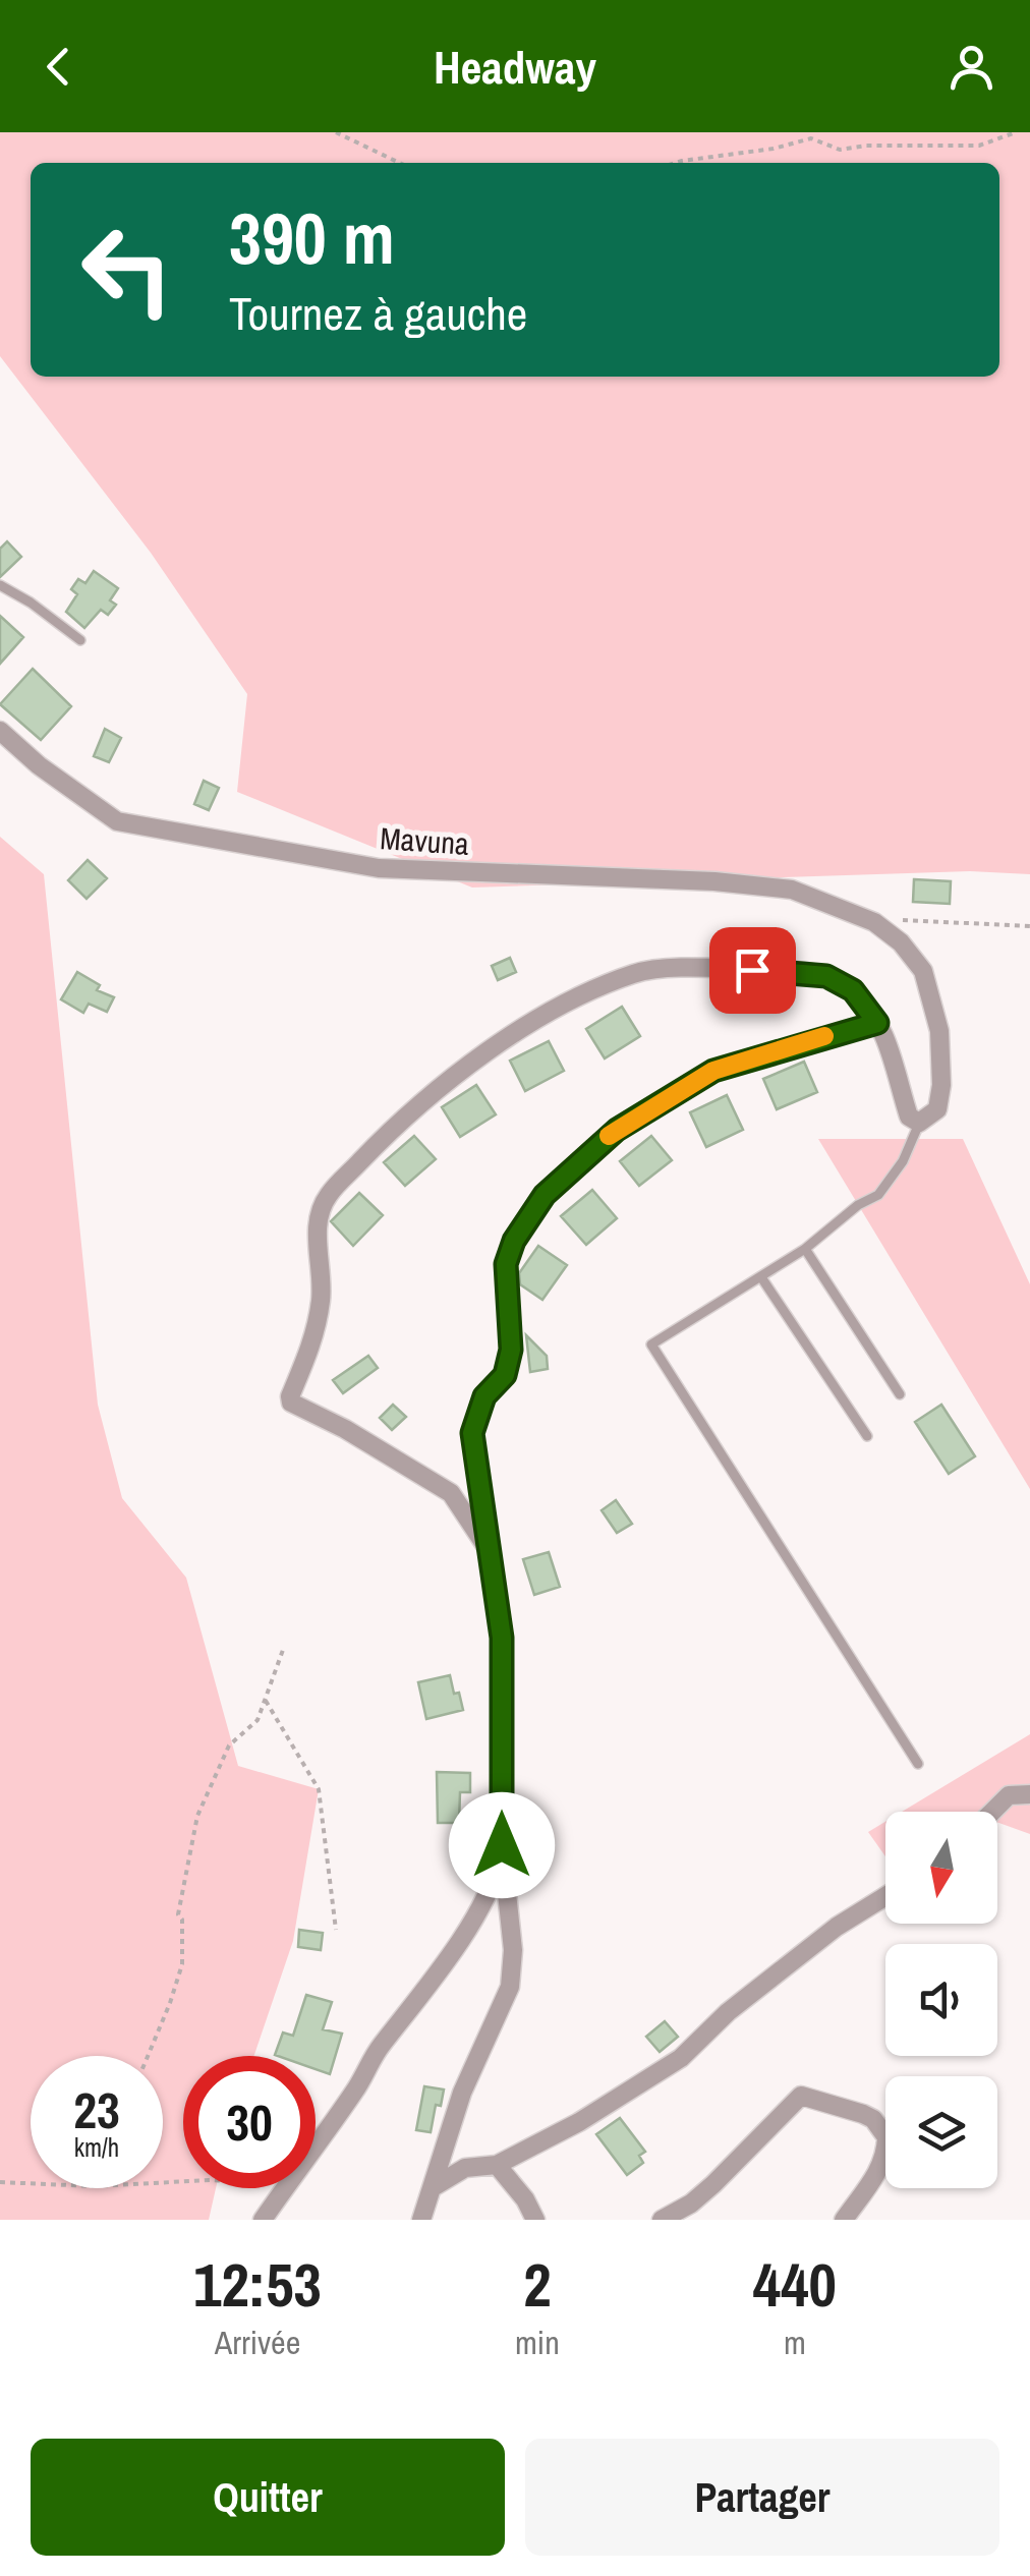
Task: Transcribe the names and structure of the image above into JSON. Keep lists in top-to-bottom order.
{
  "streets": {
    "street": ["Mavuna"]
  },
  "north": "bottom",
  "page": {
    "header": "Headway",
    "turn": ["390 m", "Tournez à gauche"],
    "speed": "23 km/h",
    "limit": "30",
    "eta": [
      "12:53",
      "Arrivée",
      "2",
      "min",
      "440",
      "m"
    ],
    "buttons": ["Quitter", "Partager"]
  }
}
